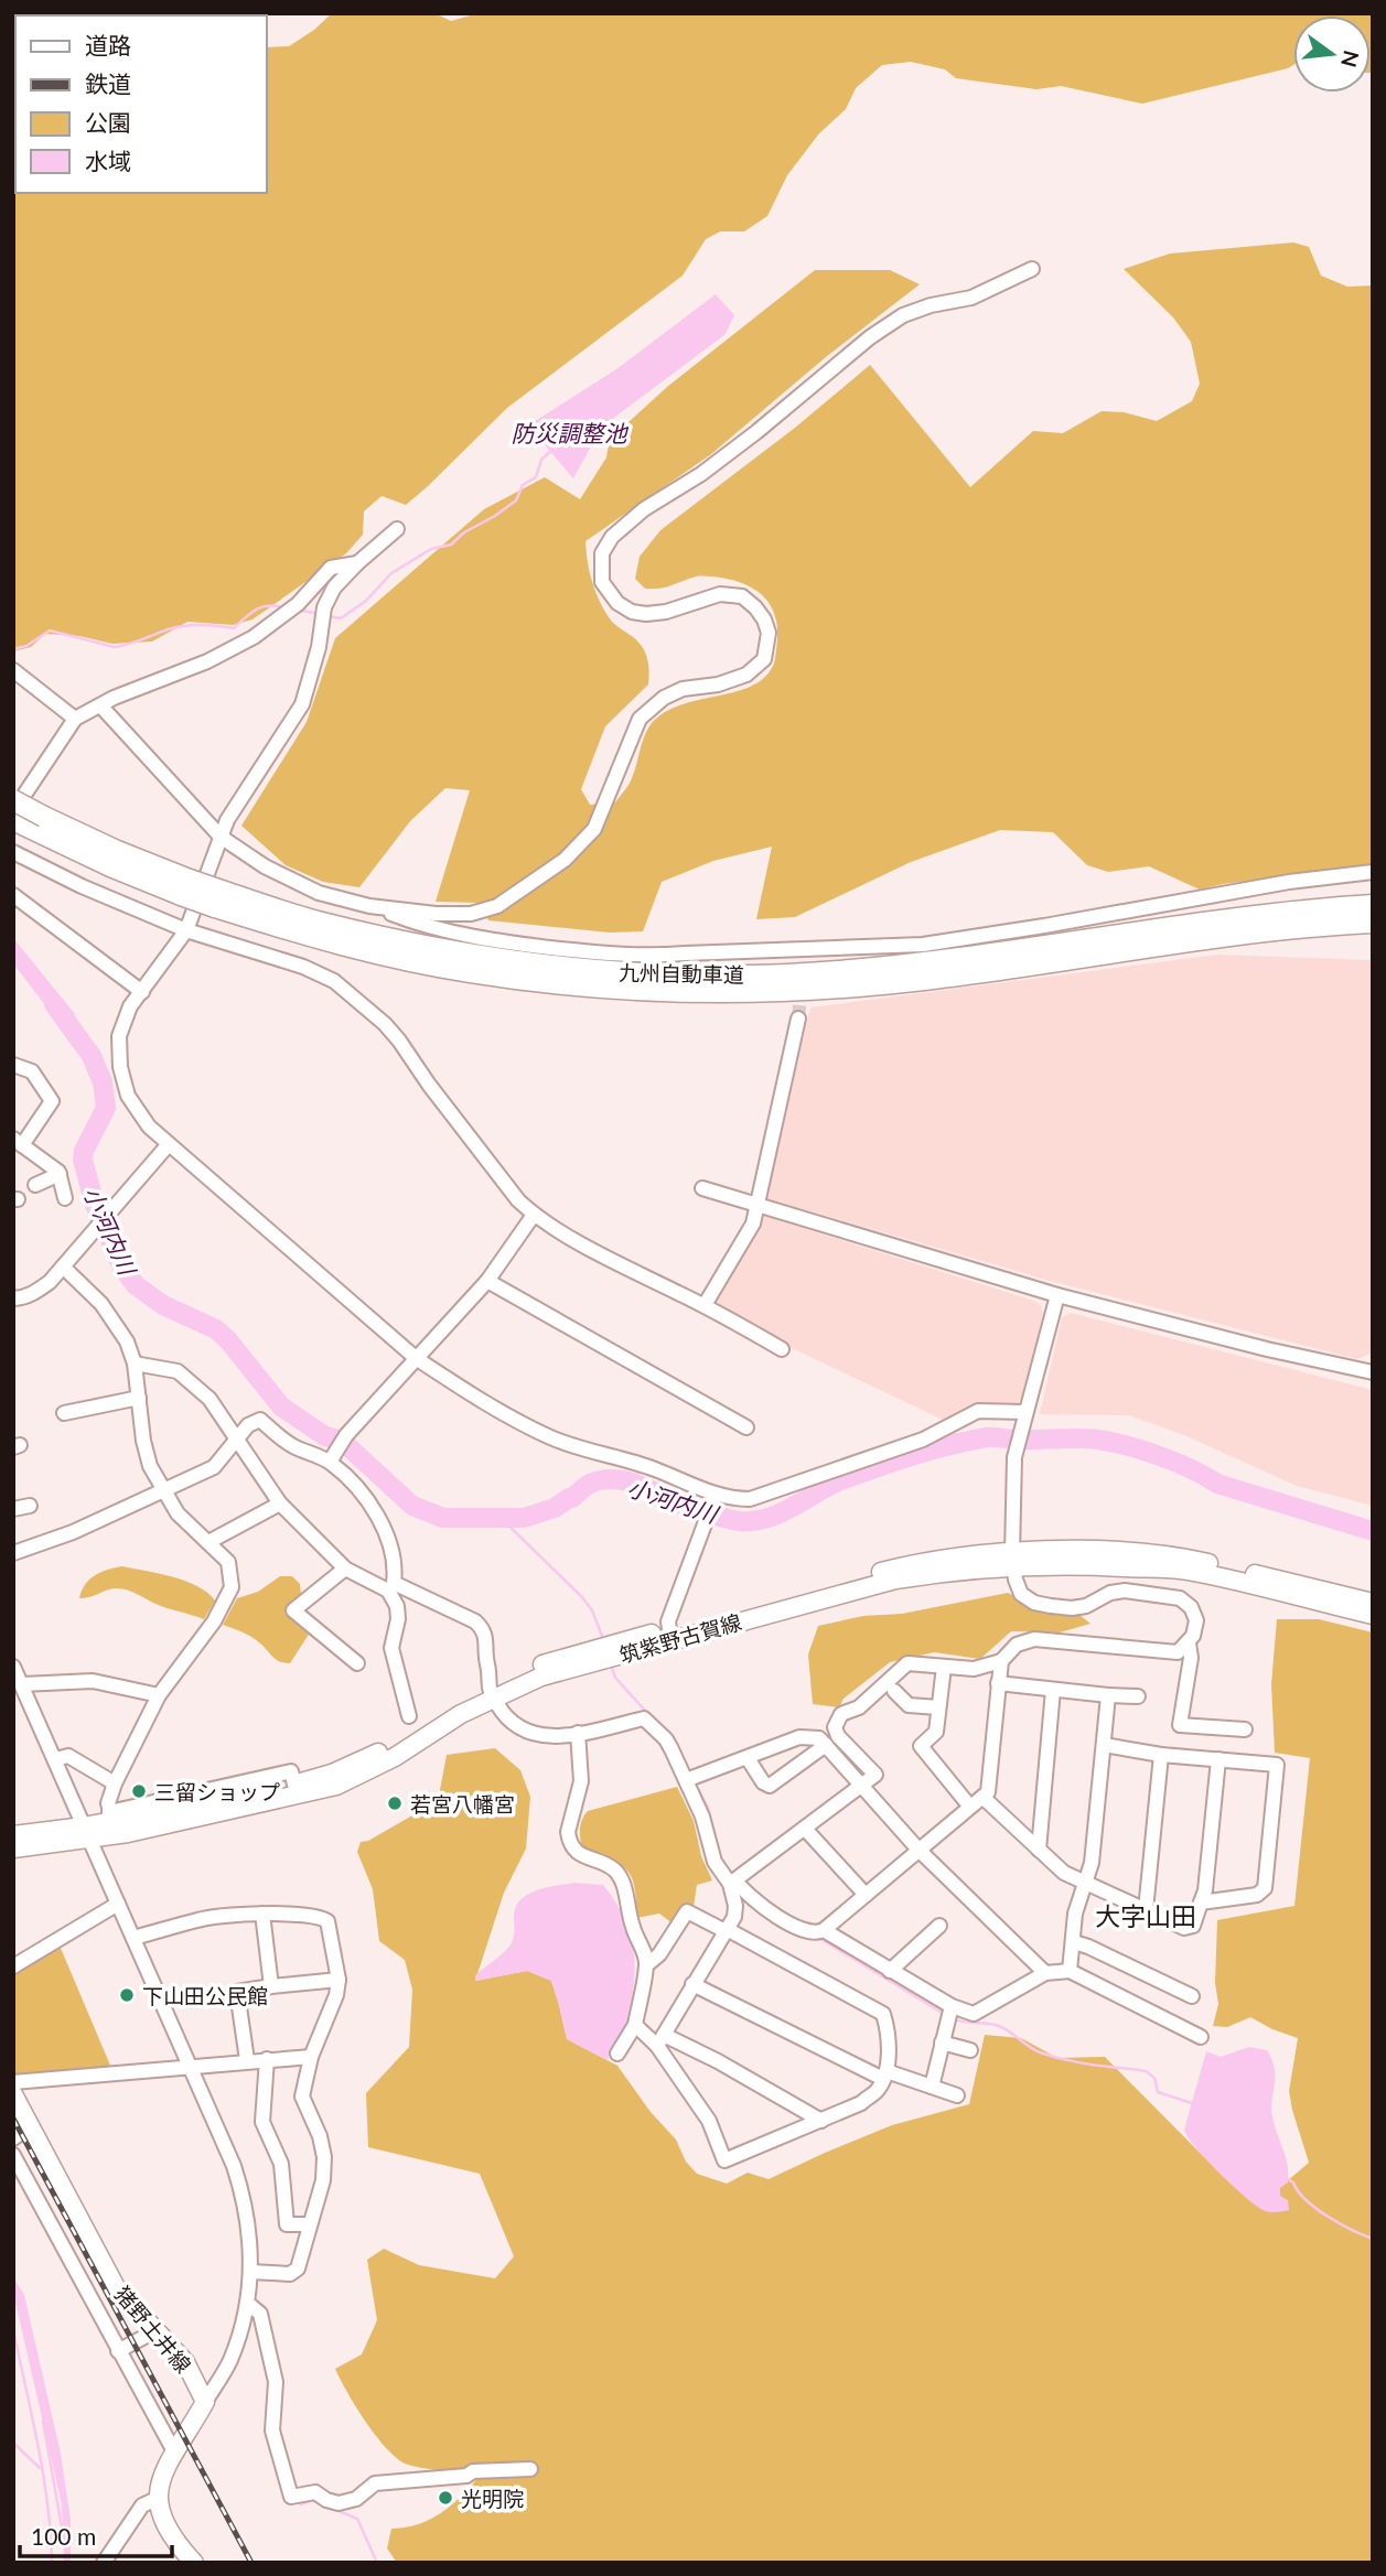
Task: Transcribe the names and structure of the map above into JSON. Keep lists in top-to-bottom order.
{
  "streets": {
    "highway": ["九州自動車道"],
    "main road": ["筑紫野古賀線", "猪野土井線"]
  },
  "districts": ["大字山田"],
  "water": ["防災調整池", "小河内川"],
  "places": [
    "三留ショップ",
    "若宮八幡宮",
    "下山田公民館",
    "光明院"
  ],
  "legend": [
    "道路",
    "鉄道",
    "公園",
    "水域"
  ],
  "scale_bar": "100 m",
  "north": "right"
}
